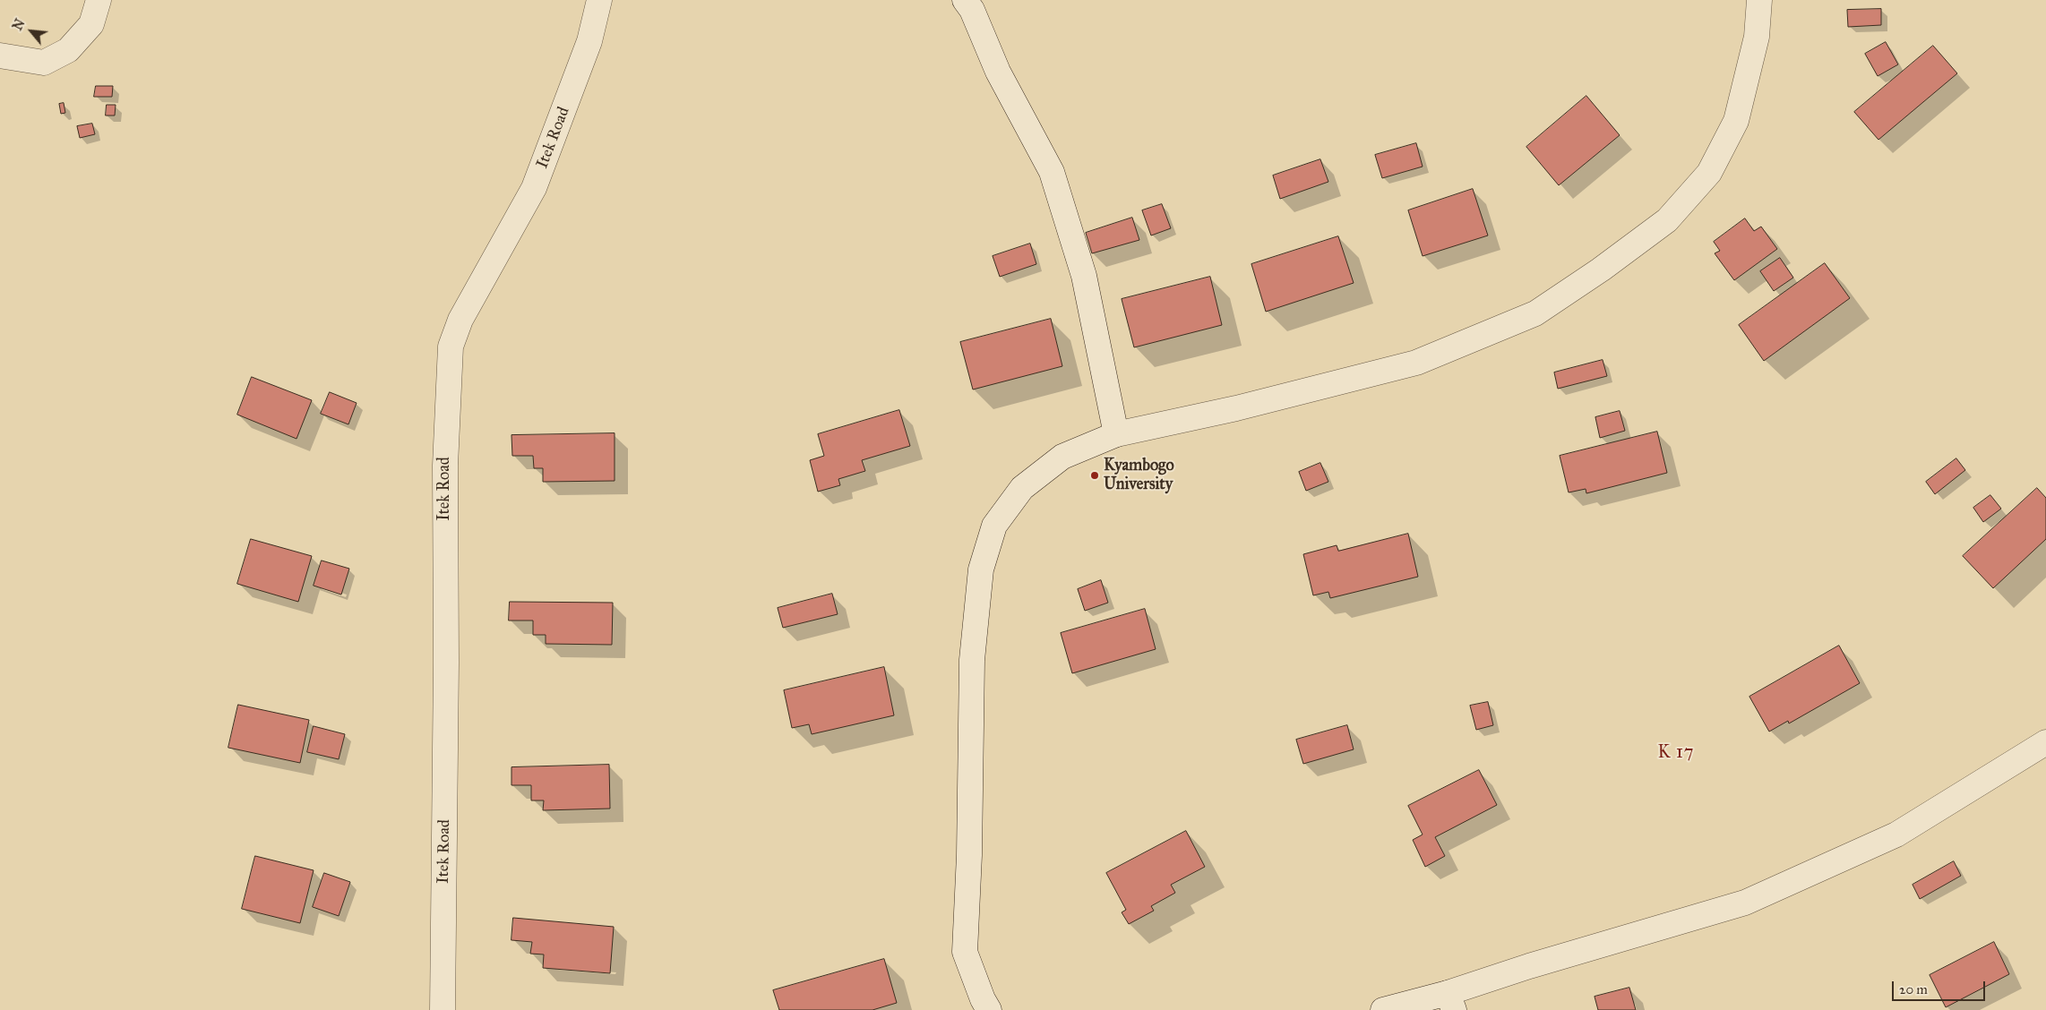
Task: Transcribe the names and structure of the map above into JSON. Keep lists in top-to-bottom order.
{
  "streets": {
    "street": ["Itek Road"]
  },
  "districts": ["K 17"],
  "places": ["Kyambogo University"],
  "scale_bar": "20 m",
  "north": "top left"
}
